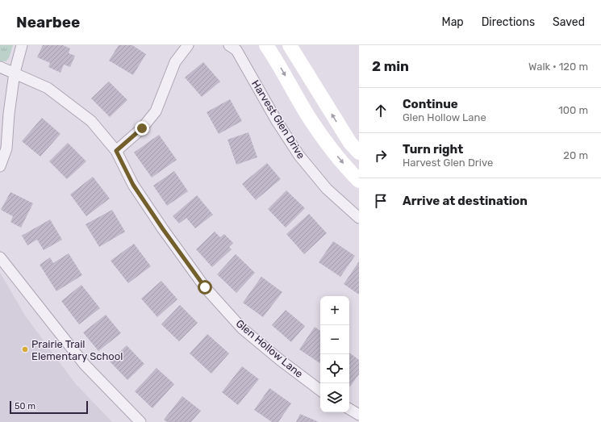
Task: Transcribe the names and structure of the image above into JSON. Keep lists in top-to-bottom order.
{
  "streets": {
    "street": ["Harvest Glen Drive", "Glen Hollow Lane"]
  },
  "places": ["Prairie Trail Elementary School"],
  "scale_bar": "50 m",
  "page": {
    "header": "Nearbee",
    "nav": ["Map", "Directions", "Saved"],
    "heading": ["2 min", "Walk · 120 m"],
    "list": [
      ["Continue", "Glen Hollow Lane", "100 m"],
      ["Turn right", "Harvest Glen Drive", "20 m"],
      "Arrive at destination"
    ],
    "map_buttons": ["+", "−"],
    "scale": "50 m"
  }
}
